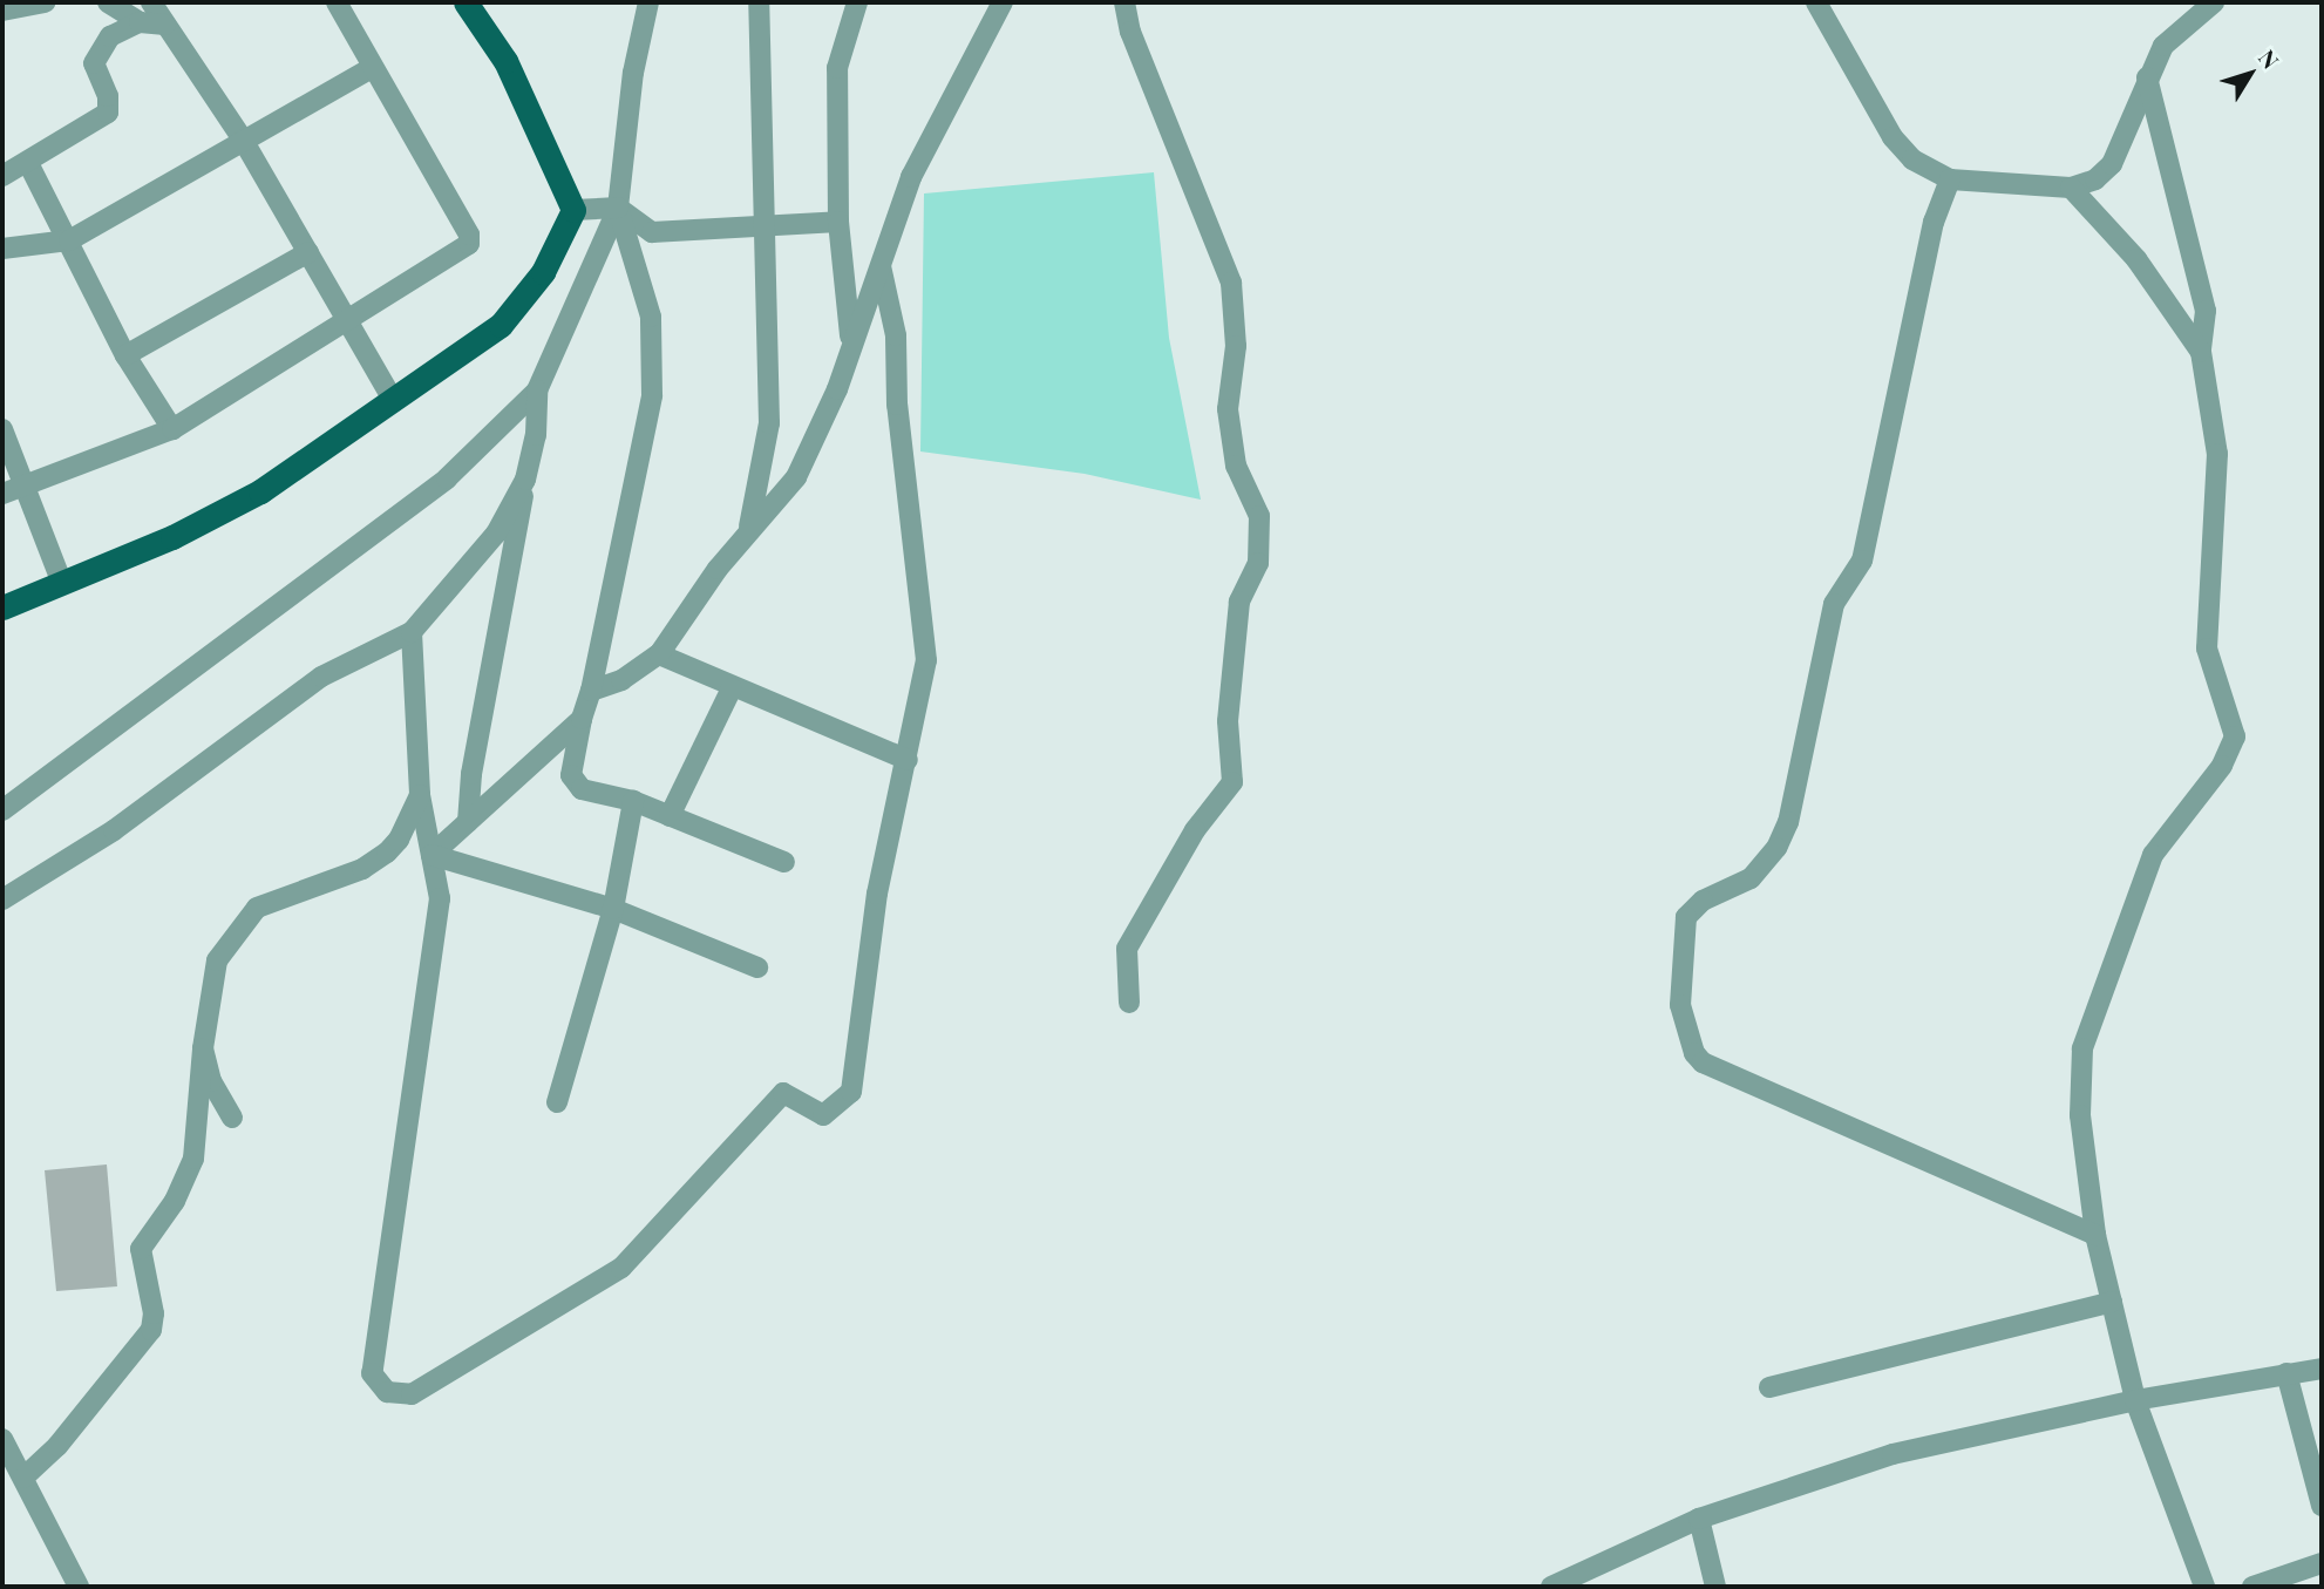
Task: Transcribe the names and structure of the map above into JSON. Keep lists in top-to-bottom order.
{
  "north": "top right"
}
